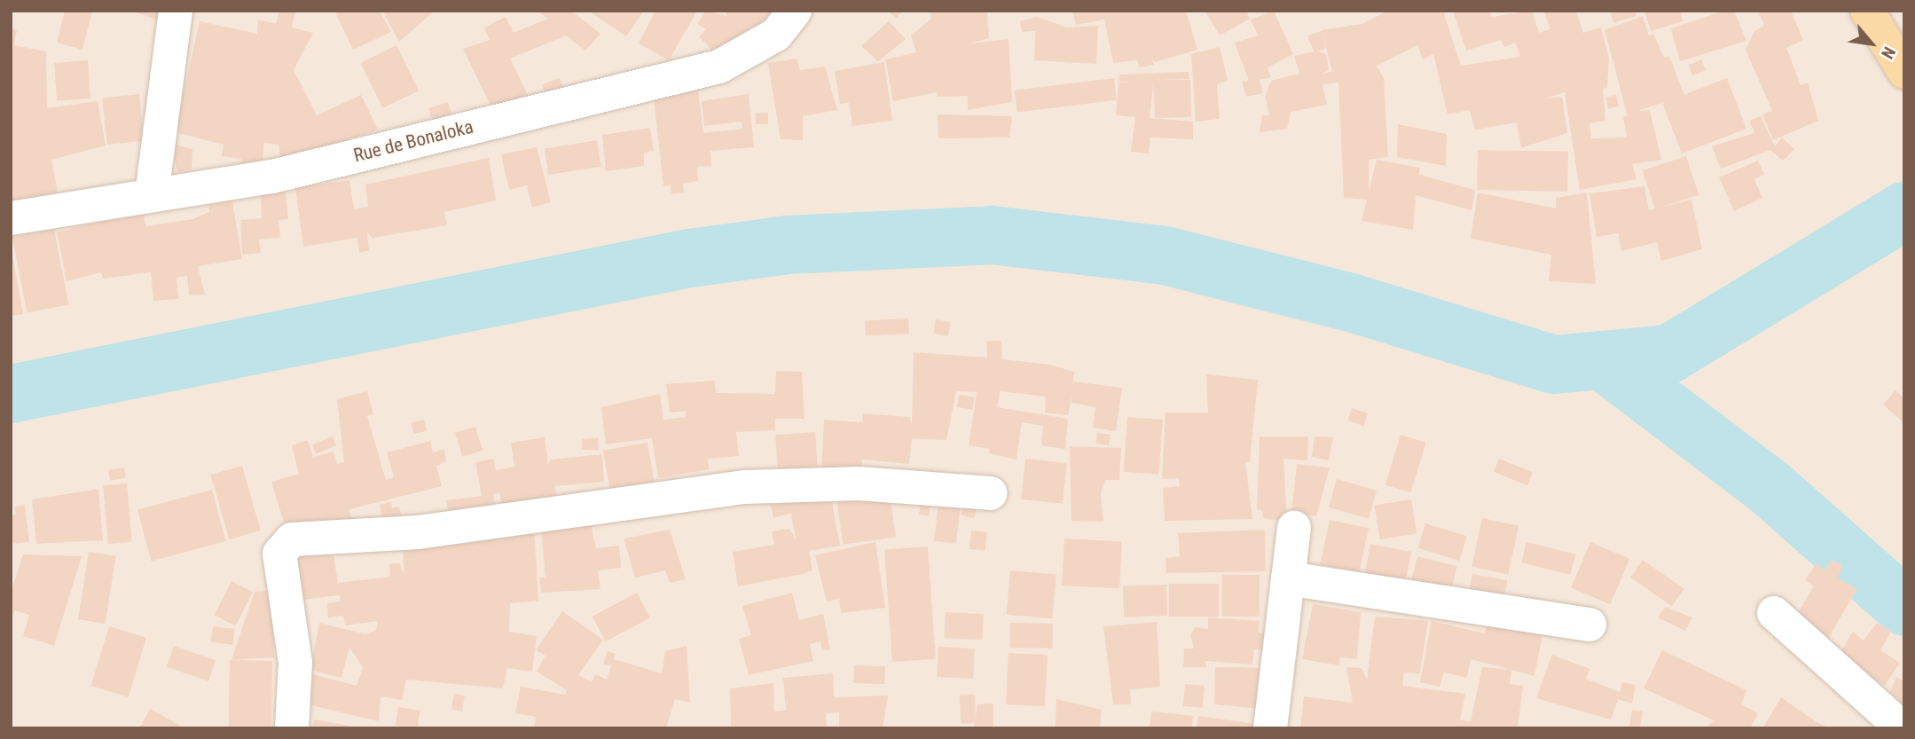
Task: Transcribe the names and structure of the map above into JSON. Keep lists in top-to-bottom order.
{
  "streets": {
    "street": ["Rue de Bonaloka"]
  },
  "north": "bottom right"
}
